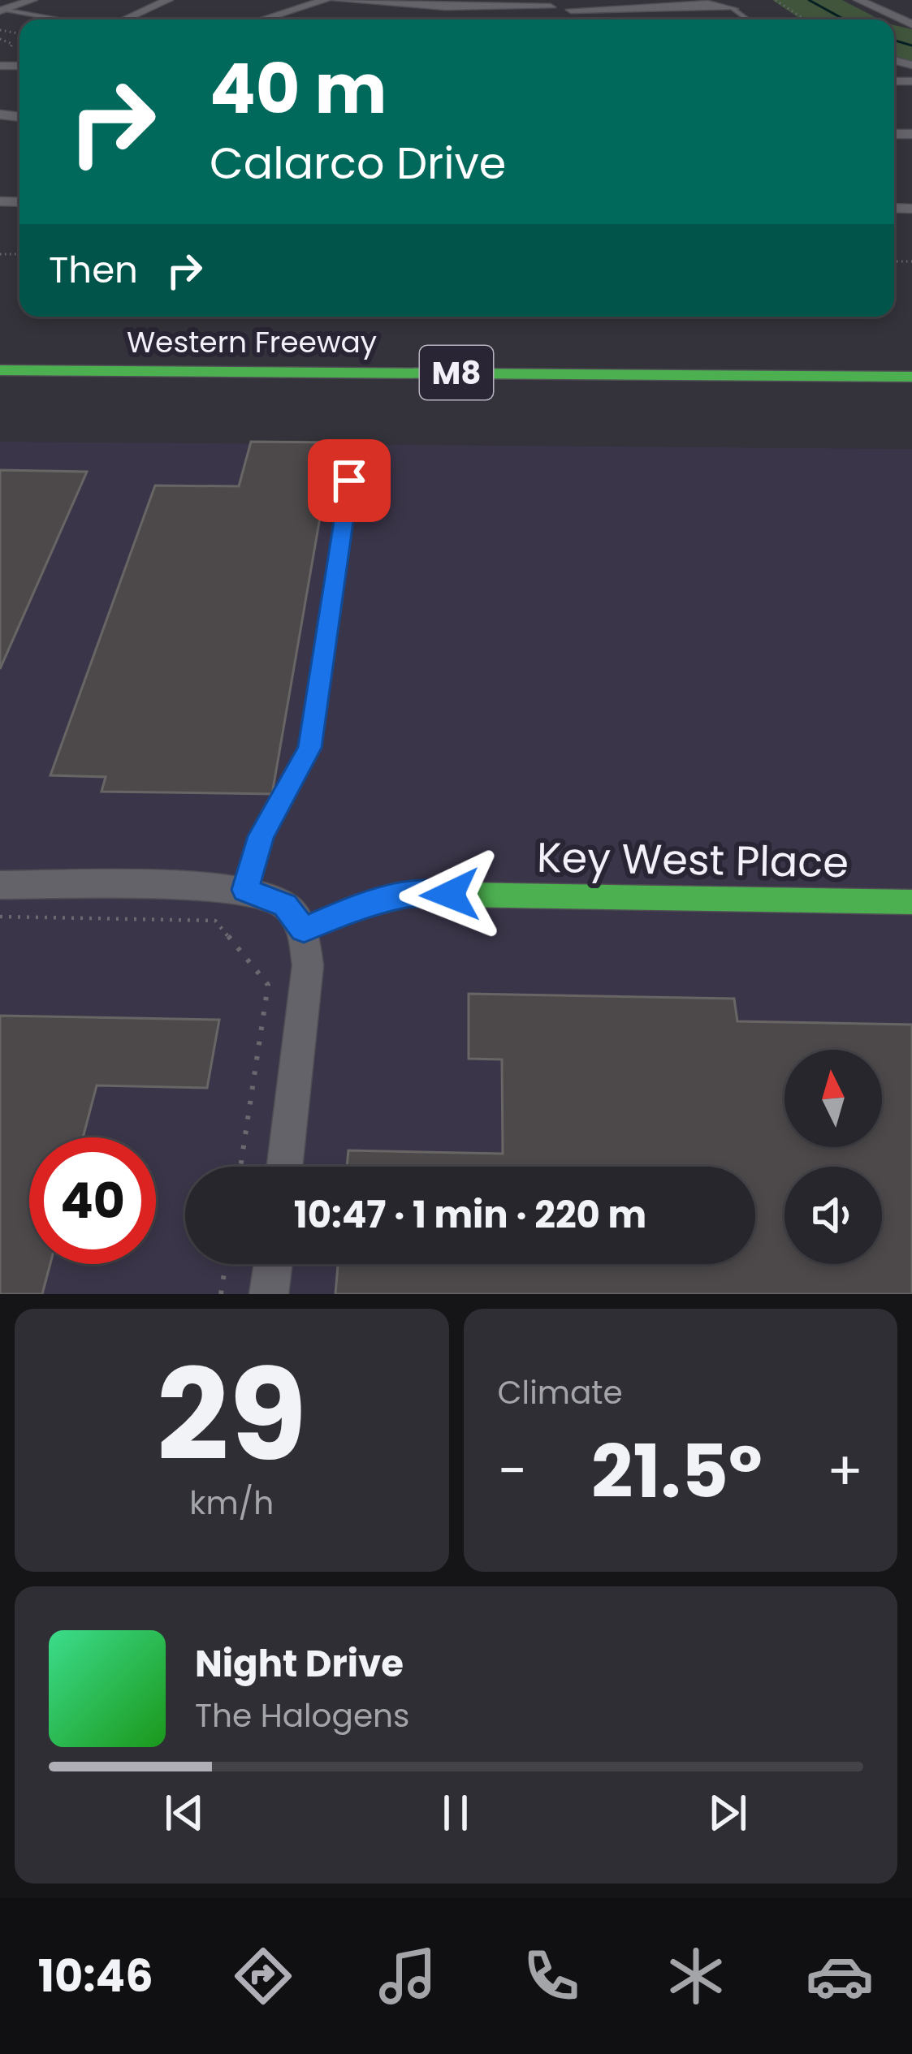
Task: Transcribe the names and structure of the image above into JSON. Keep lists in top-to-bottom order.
{
  "streets": {
    "main road": ["Western Freeway", "M8", "Key West Place"]
  },
  "north": "top",
  "page": {
    "turn": ["40 m", "Calarco Drive"],
    "then": "Then",
    "limit": "40",
    "trip": "10:47 · 1 min · 220 m",
    "tile": [
      ["29", "km/h"],
      "Climate"
    ],
    "heat": ["−", "21.5°", "+"],
    "song": ["Night Drive", "The Halogens"],
    "tabs": "10:46"
  }
}
